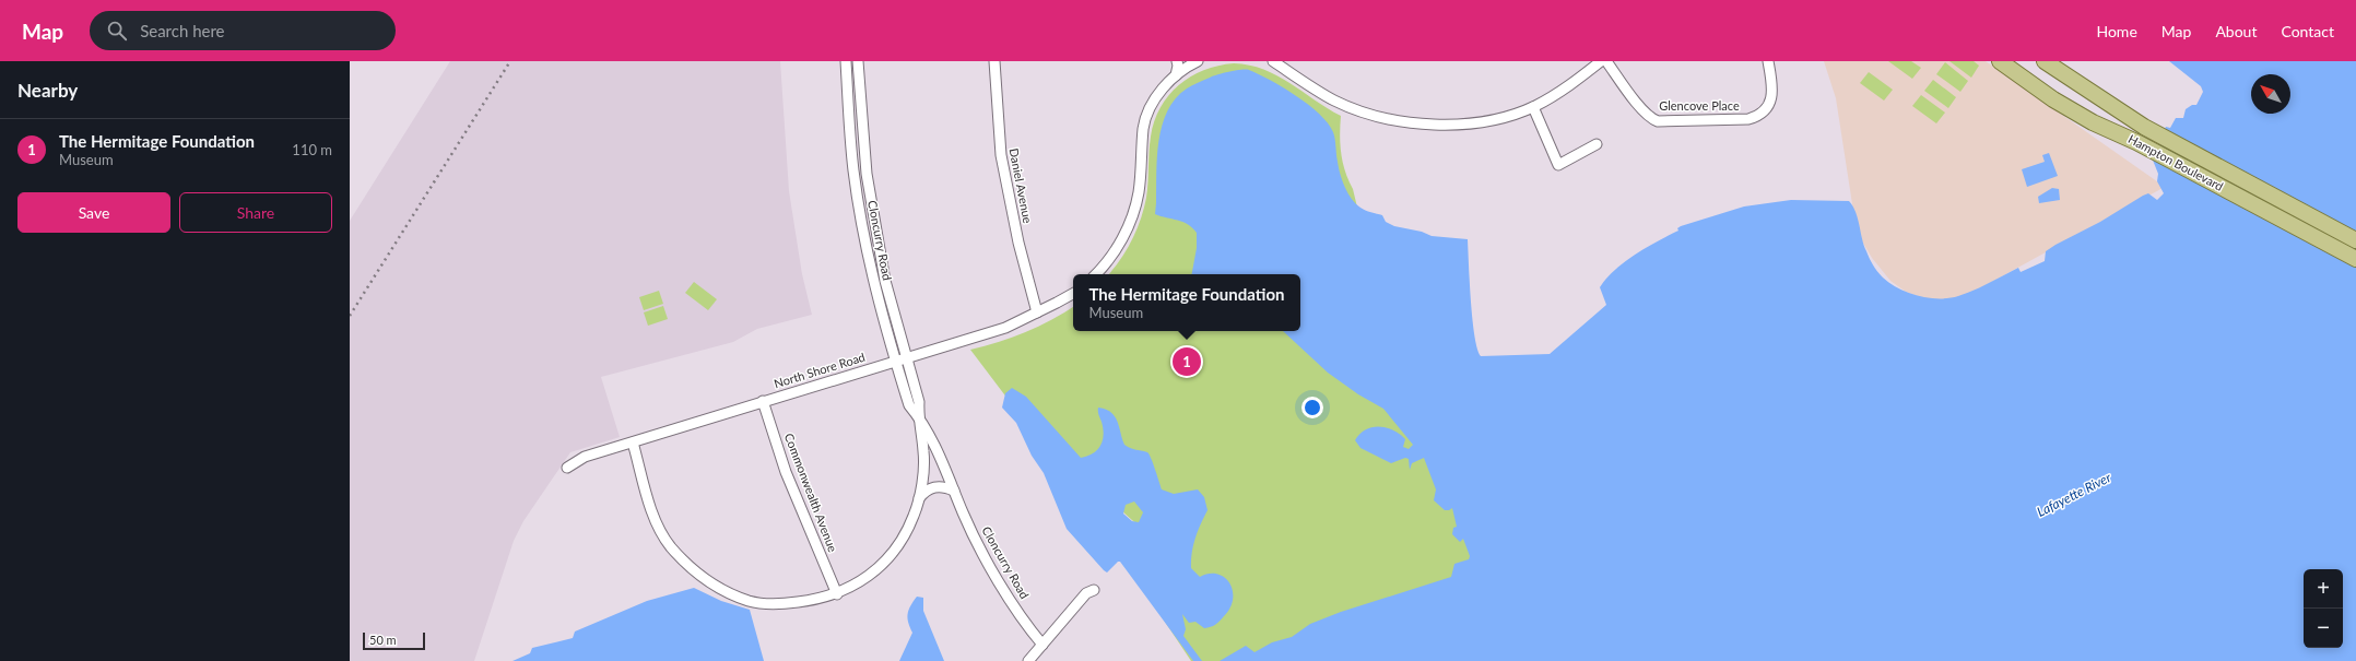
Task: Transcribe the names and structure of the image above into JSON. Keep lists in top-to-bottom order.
{
  "streets": {
    "main road": ["Hampton Boulevard"],
    "street": [
      "Glencove Place",
      "Daniel Avenue",
      "Cloncurry Road",
      "North Shore Road",
      "Commonwealth Avenue"
    ]
  },
  "crossings": [
    ["Daniel Avenue", "North Shore Road"],
    ["Cloncurry Road", "North Shore Road"],
    ["North Shore Road", "Commonwealth Avenue"]
  ],
  "water": ["Lafayette River"],
  "scale_bar": "50 m",
  "north": "top left",
  "page": {
    "header": "Map",
    "search": "Search here",
    "nav": [
      "Home",
      "Map",
      "About",
      "Contact"
    ],
    "heading": "Nearby",
    "list": [
      {
        "mark": "1",
        "name": "The Hermitage Foundation",
        "note": "Museum",
        "value": "110 m"
      }
    ],
    "buttons": ["Save", "Share"],
    "popup": ["The Hermitage Foundation", "Museum"],
    "pins": "1",
    "map_buttons": ["+", "−"],
    "scale": "50 m"
  }
}
